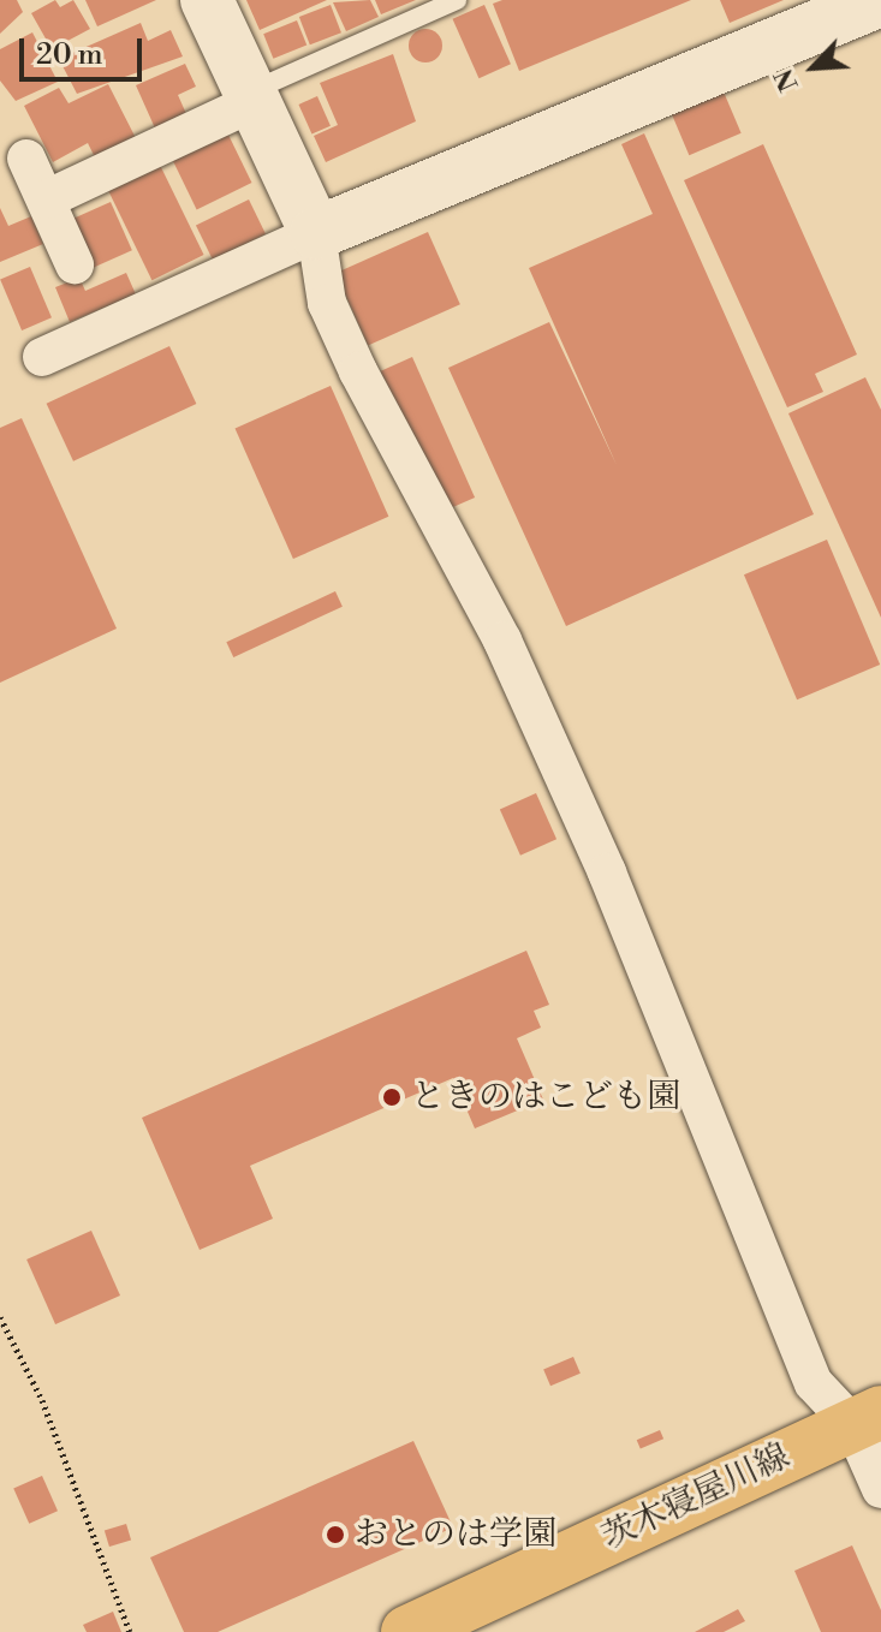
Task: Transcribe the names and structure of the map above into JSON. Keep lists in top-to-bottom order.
{
  "streets": {
    "main road": ["茨木寝屋川線"]
  },
  "places": ["ときのはこども園", "おとのは学園"],
  "scale_bar": "20 m",
  "north": "bottom left"
}
